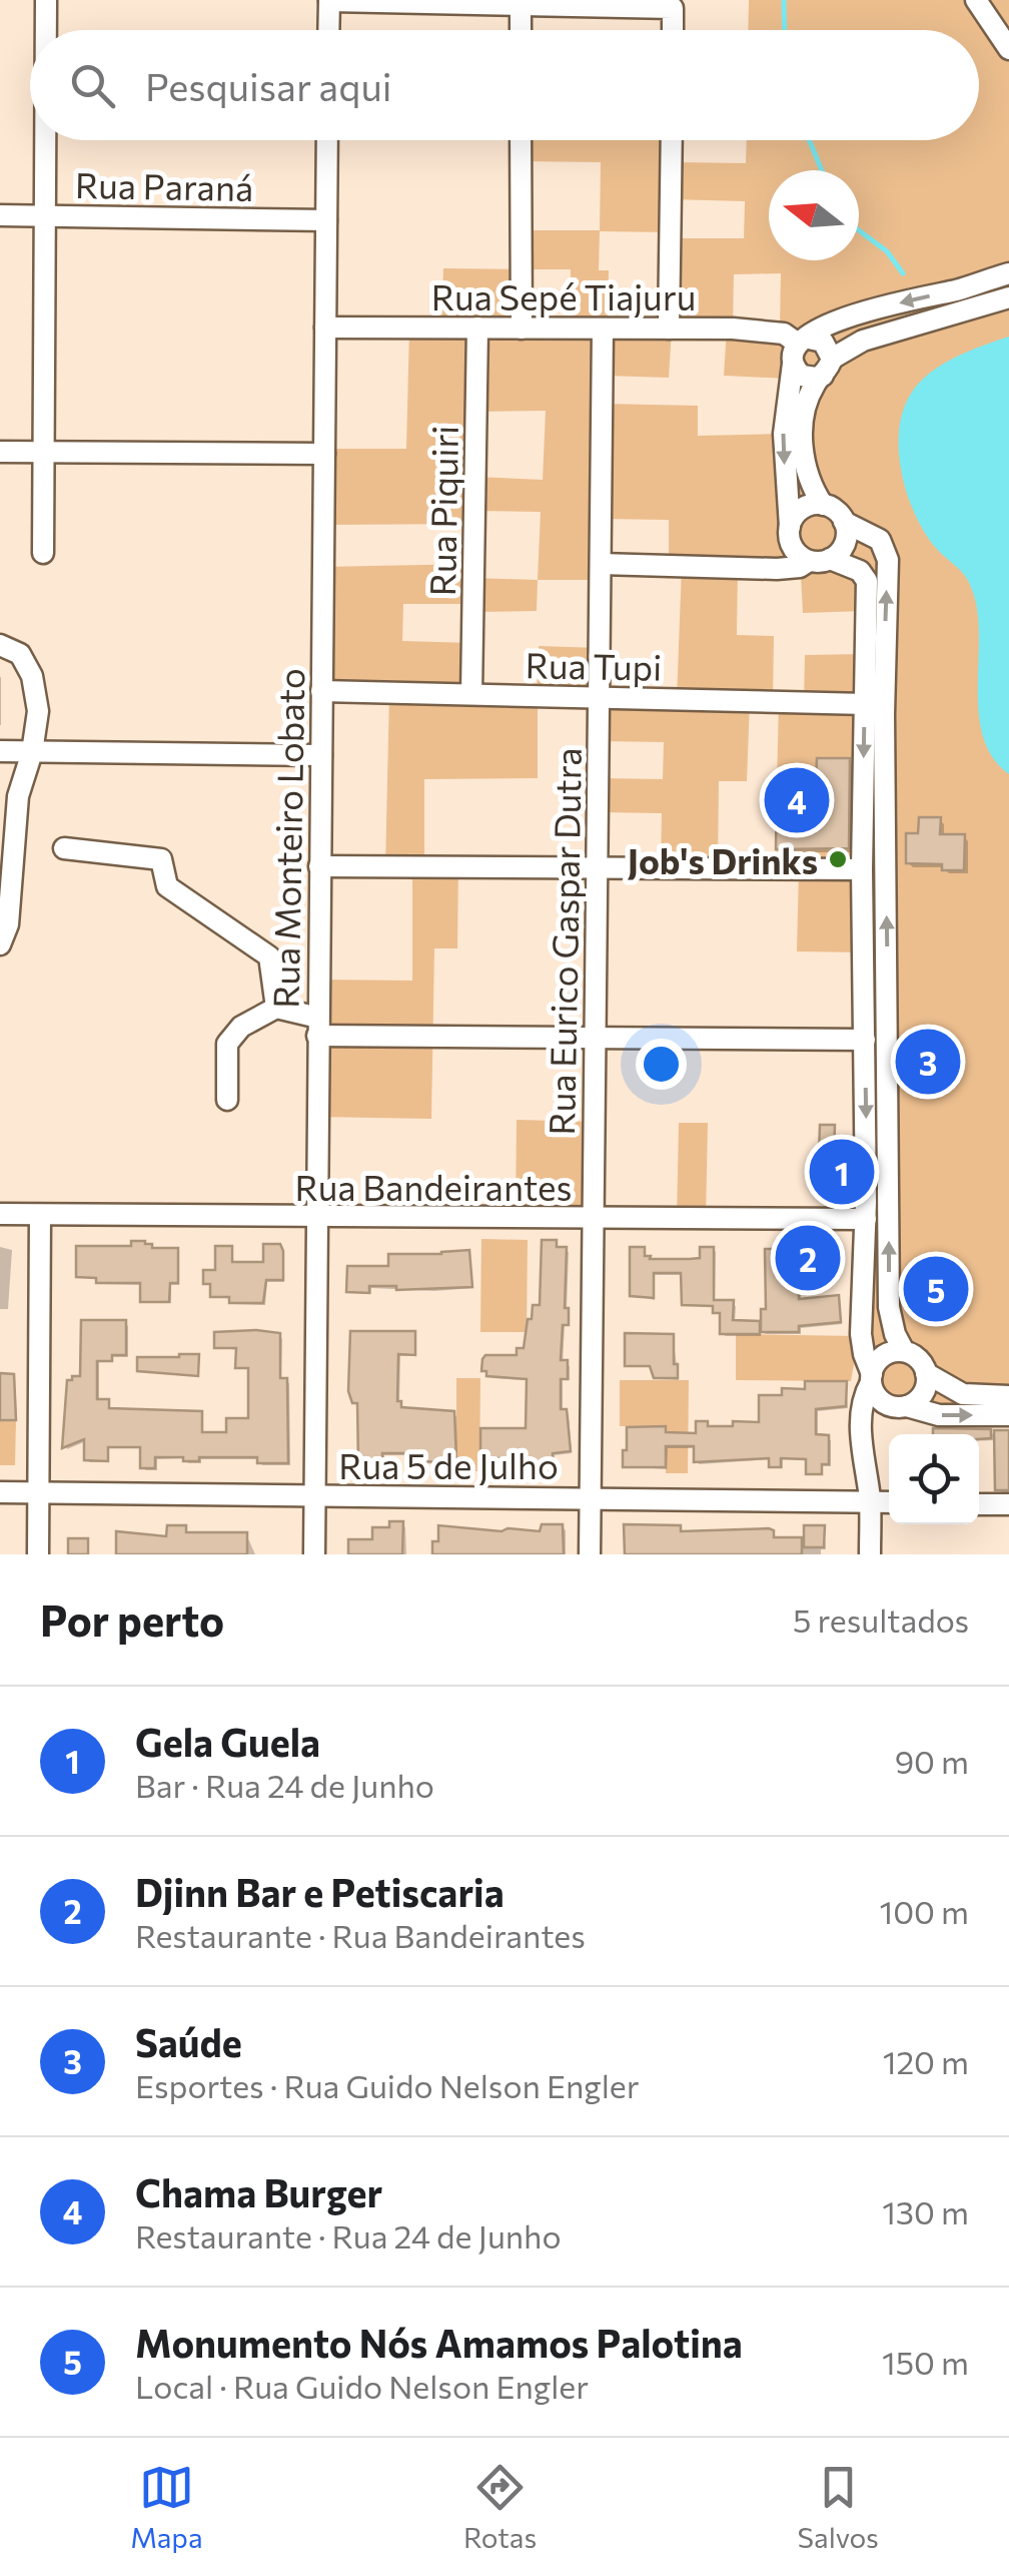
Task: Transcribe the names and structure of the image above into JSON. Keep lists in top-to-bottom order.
{
  "streets": {
    "street": [
      "Rua Paraná",
      "Rua Sepé Tiajuru",
      "Rua Piquiri",
      "Rua Tupi",
      "Rua Monteiro Lobato",
      "Rua Eurico Gaspar Dutra",
      "Rua Bandeirantes",
      "Rua 5 de Julho"
    ]
  },
  "crossings": [
    ["Rua Paraná", "Rua Monteiro Lobato"],
    ["Rua Sepé Tiajuru", "Rua Piquiri"],
    ["Rua Sepé Tiajuru", "Rua Monteiro Lobato"],
    ["Rua Sepé Tiajuru", "Rua Eurico Gaspar Dutra"],
    ["Rua Piquiri", "Rua Tupi"],
    ["Rua Tupi", "Rua Monteiro Lobato"],
    ["Rua Tupi", "Rua Eurico Gaspar Dutra"],
    ["Rua Monteiro Lobato", "Rua Bandeirantes"],
    ["Rua Monteiro Lobato", "Rua 5 de Julho"],
    ["Rua Eurico Gaspar Dutra", "Rua Bandeirantes"],
    ["Rua Eurico Gaspar Dutra", "Rua 5 de Julho"]
  ],
  "places": ["Job's Drinks"],
  "north": "left",
  "page": {
    "search": "Pesquisar aqui",
    "pins": [
      "4",
      "3",
      "1",
      "2",
      "5"
    ],
    "heading": ["Por perto", "5 resultados"],
    "list": [
      {
        "mark": "1",
        "name": "Gela Guela",
        "note": "Bar · Rua 24 de Junho",
        "value": "90 m"
      },
      {
        "mark": "2",
        "name": "Djinn Bar e Petiscaria",
        "note": "Restaurante · Rua Bandeirantes",
        "value": "100 m"
      },
      {
        "mark": "3",
        "name": "Saúde",
        "note": "Esportes · Rua Guido Nelson Engler",
        "value": "120 m"
      },
      {
        "mark": "4",
        "name": "Chama Burger",
        "note": "Restaurante · Rua 24 de Junho",
        "value": "130 m"
      },
      {
        "mark": "5",
        "name": "Monumento Nós Amamos Palotina",
        "note": "Local · Rua Guido Nelson Engler",
        "value": "150 m"
      }
    ],
    "nav": ["Mapa", "Rotas", "Salvos"]
  }
}
